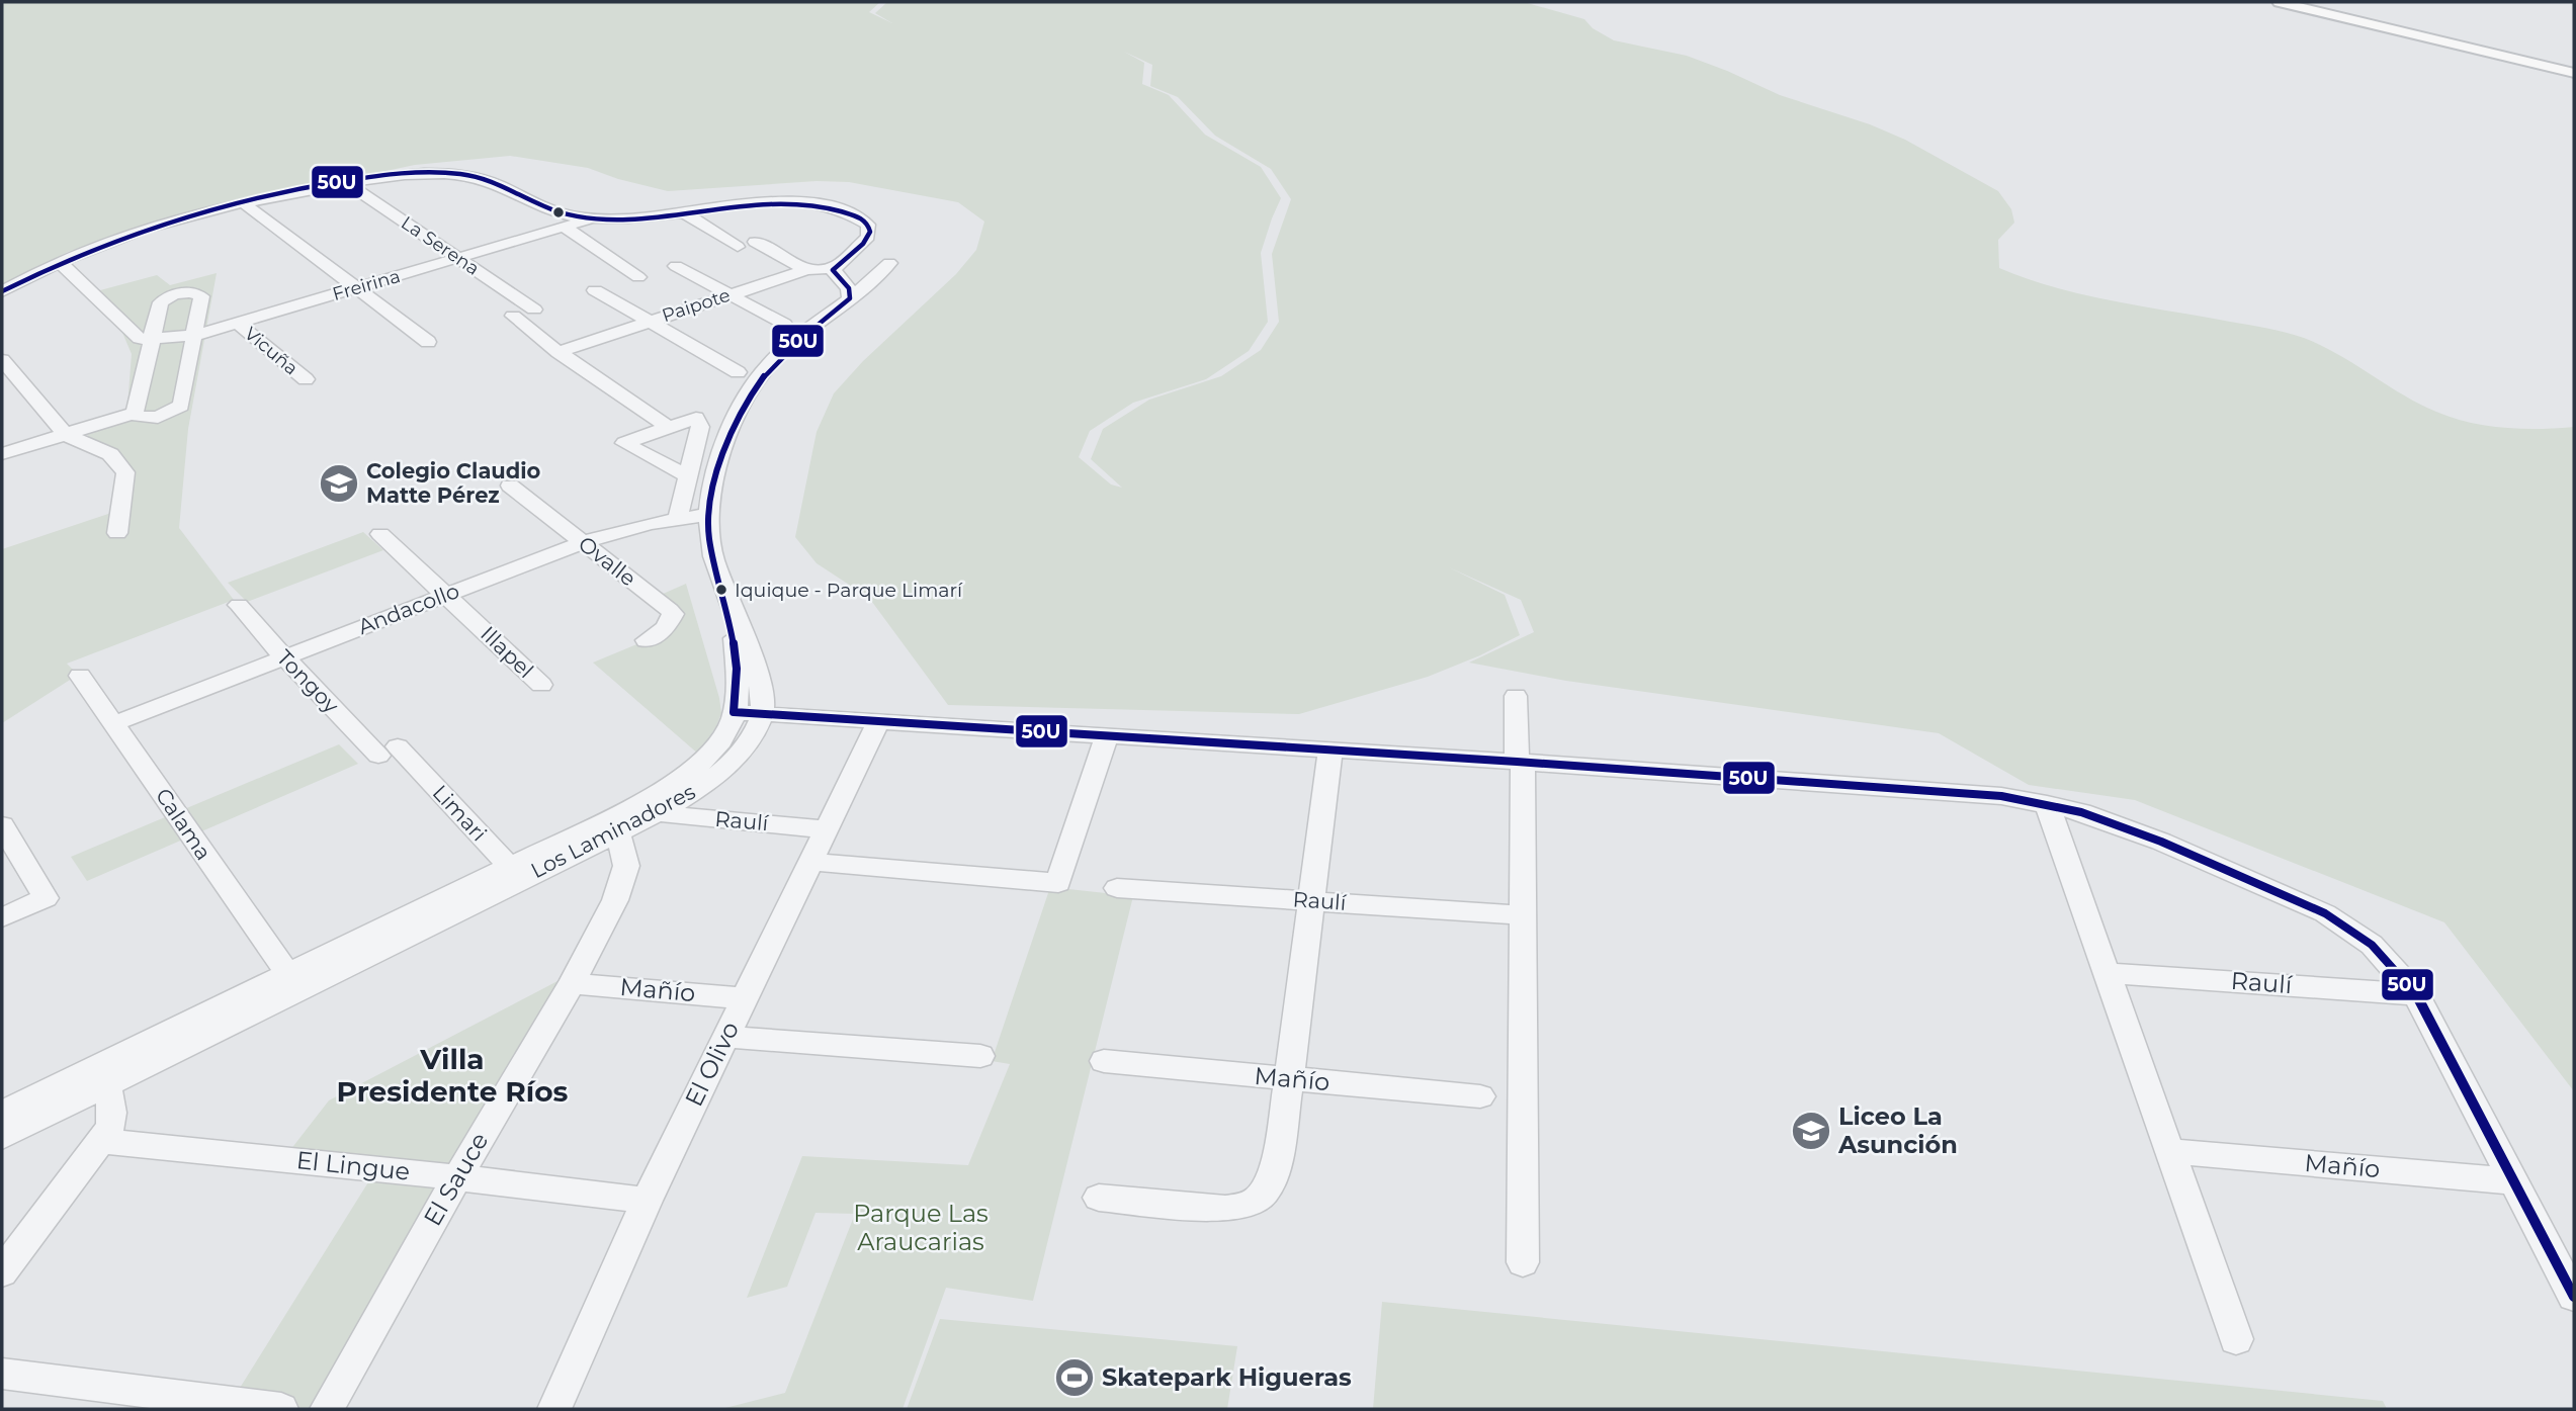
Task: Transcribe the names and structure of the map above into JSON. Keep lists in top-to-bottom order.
{
  "streets": {
    "street": [
      "La Serena",
      "Freirina",
      "Paipote",
      "Vicuña",
      "Ovalle",
      "Andacollo",
      "Illapel",
      "Tongoy",
      "Limari",
      "Raulí",
      "Calama",
      "Los Laminadores",
      "Mañío",
      "El Olivo",
      "El Lingue",
      "El Sauce"
    ]
  },
  "crossings": [
    ["La Serena", "Freirina"],
    ["Freirina", "Vicuña"],
    ["Ovalle", "Andacollo"],
    ["Andacollo", "Illapel"],
    ["Andacollo", "Tongoy"],
    ["Andacollo", "Calama"],
    ["Tongoy", "Limari"],
    ["Limari", "Los Laminadores"],
    ["Raulí", "Los Laminadores"],
    ["Raulí", "El Olivo"],
    ["Calama", "Los Laminadores"],
    ["Los Laminadores", "El Sauce"],
    ["Mañío", "El Olivo"],
    ["Mañío", "El Sauce"],
    ["El Olivo", "El Lingue"],
    ["El Lingue", "El Sauce"]
  ],
  "districts": ["Villa Presidente Ríos"],
  "parks": ["Parque Las Araucarias"],
  "places": {
    "school or university": ["Colegio Claudio Matte Pérez", "Liceo La Asunción"],
    "other": ["Iquique - Parque Limarí"],
    "sports": ["Skatepark Higueras"]
  },
  "lines": ["transit line 50U"]
}
